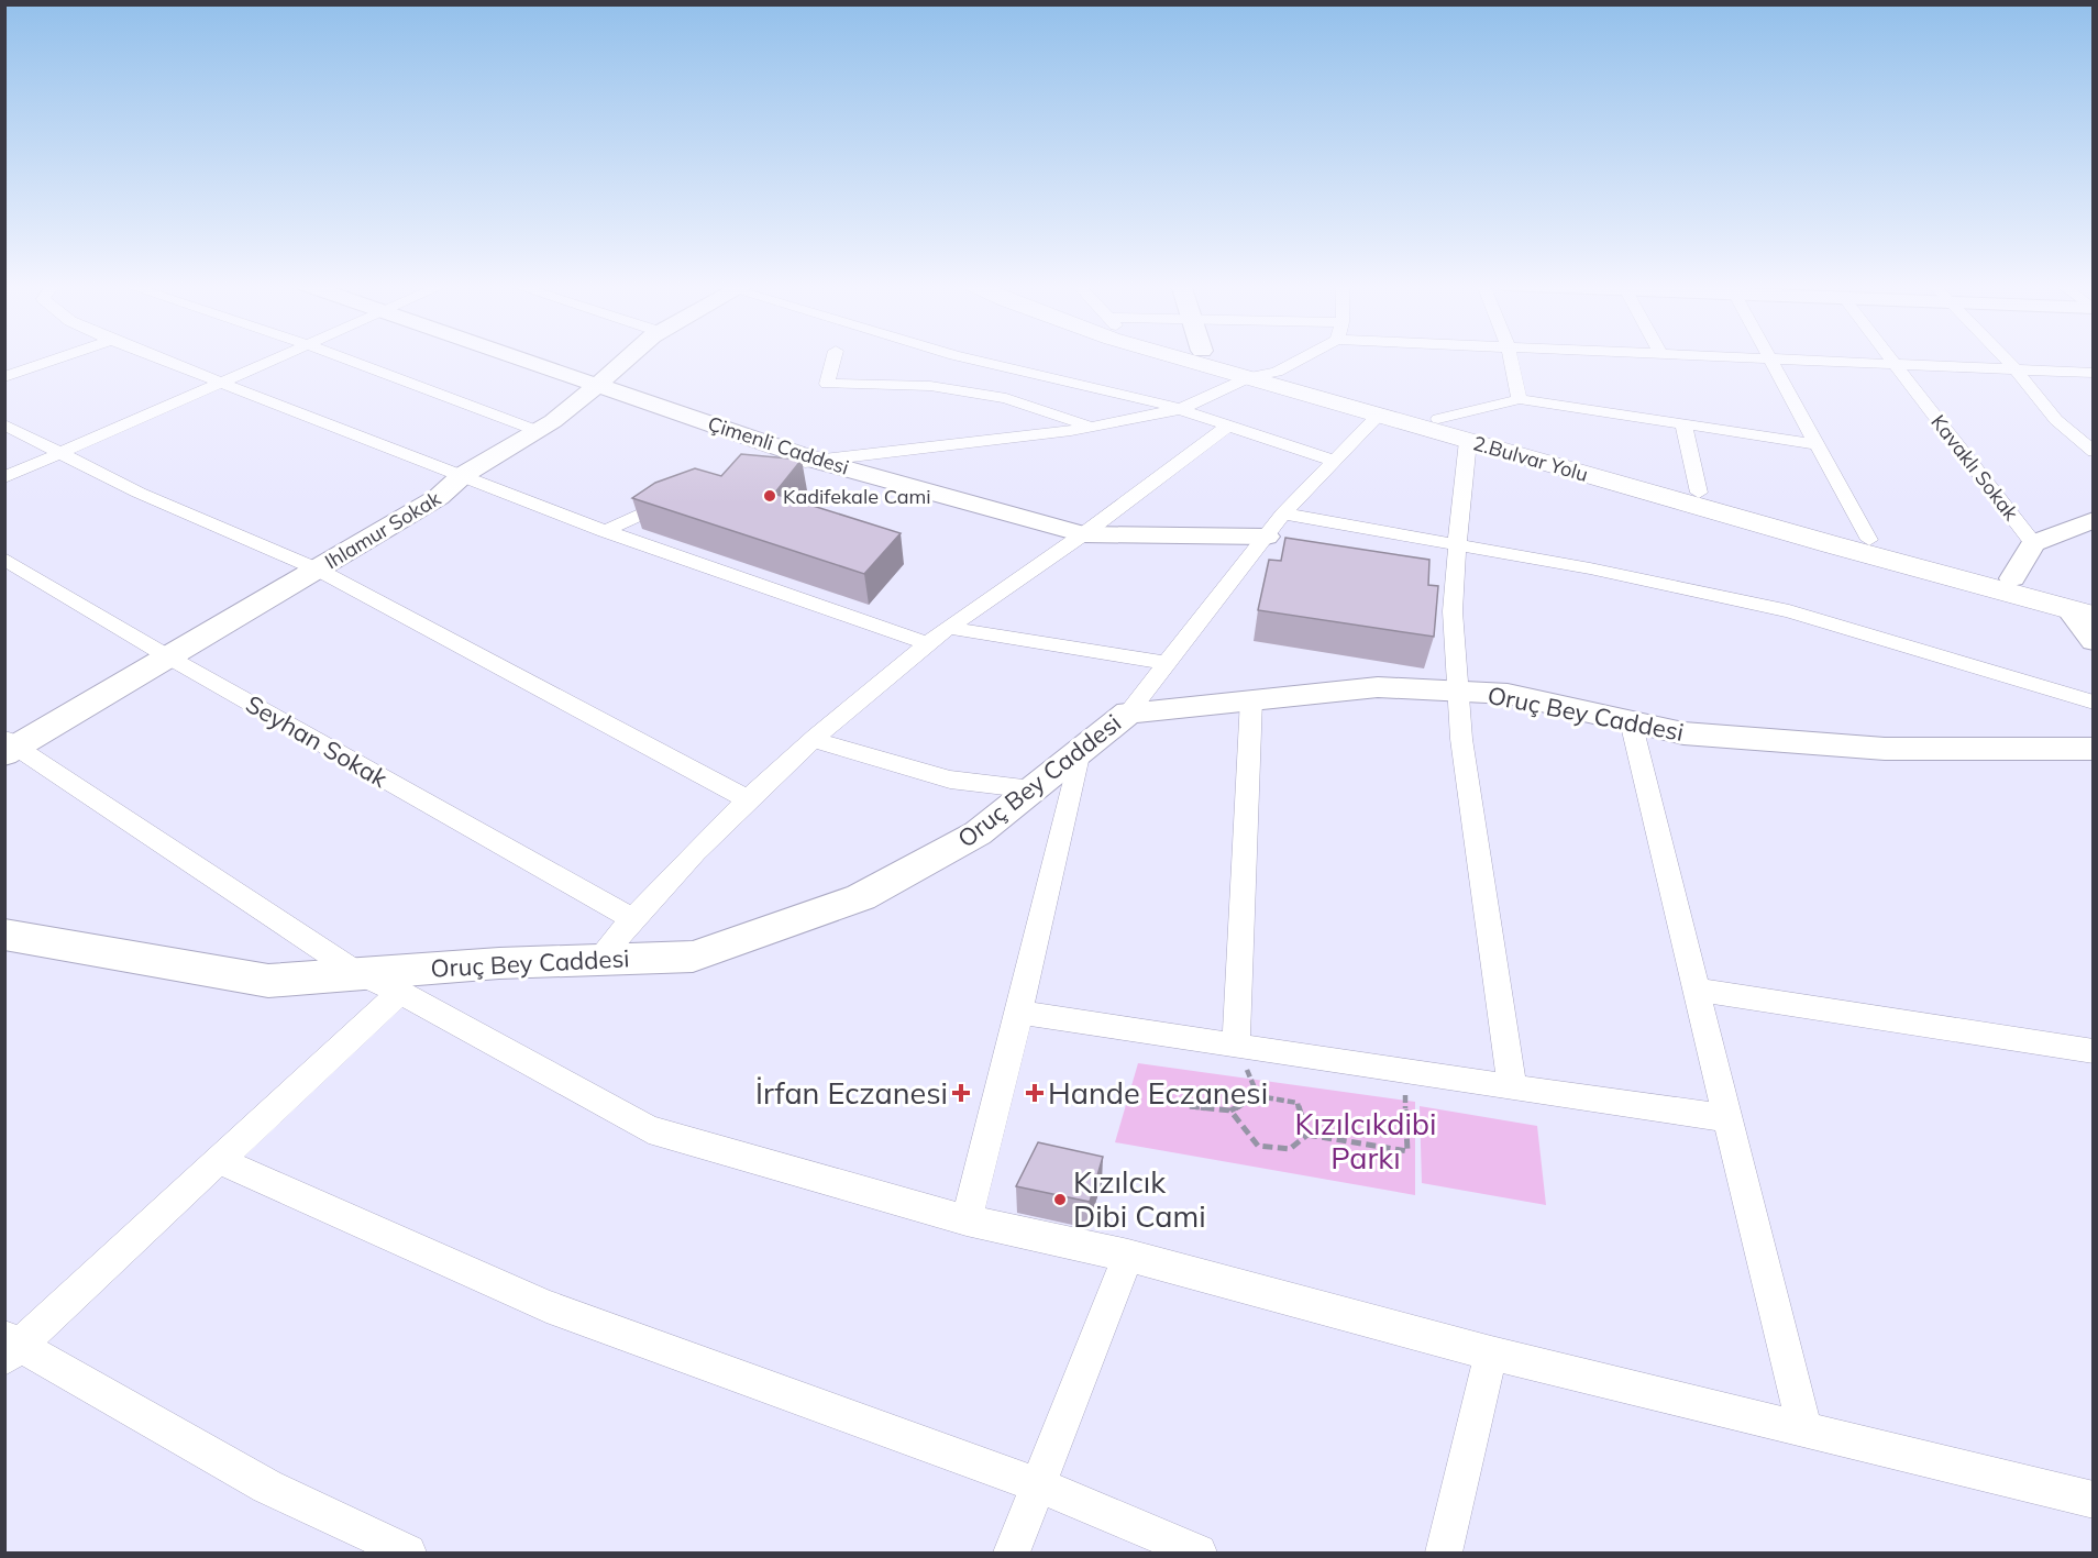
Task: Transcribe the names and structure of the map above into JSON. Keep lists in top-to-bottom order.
{
  "streets": {
    "main road": ["2.Bulvar Yolu"],
    "street": [
      "Çimenli Caddesi",
      "Kavaklı Sokak",
      "Ihlamur Sokak",
      "Oruç Bey Caddesi",
      "Seyhan Sokak"
    ]
  },
  "crossings": [
    ["Çimenli Caddesi", "Ihlamur Sokak"],
    ["Ihlamur Sokak", "Seyhan Sokak"]
  ],
  "parks": ["Kızılcıkdibi Parkı"],
  "places": {
    "other": ["Kadifekale Cami", "Kızılcık Dibi Cami"],
    "health": ["İrfan Eczanesi", "Hande Eczanesi"]
  }
}
